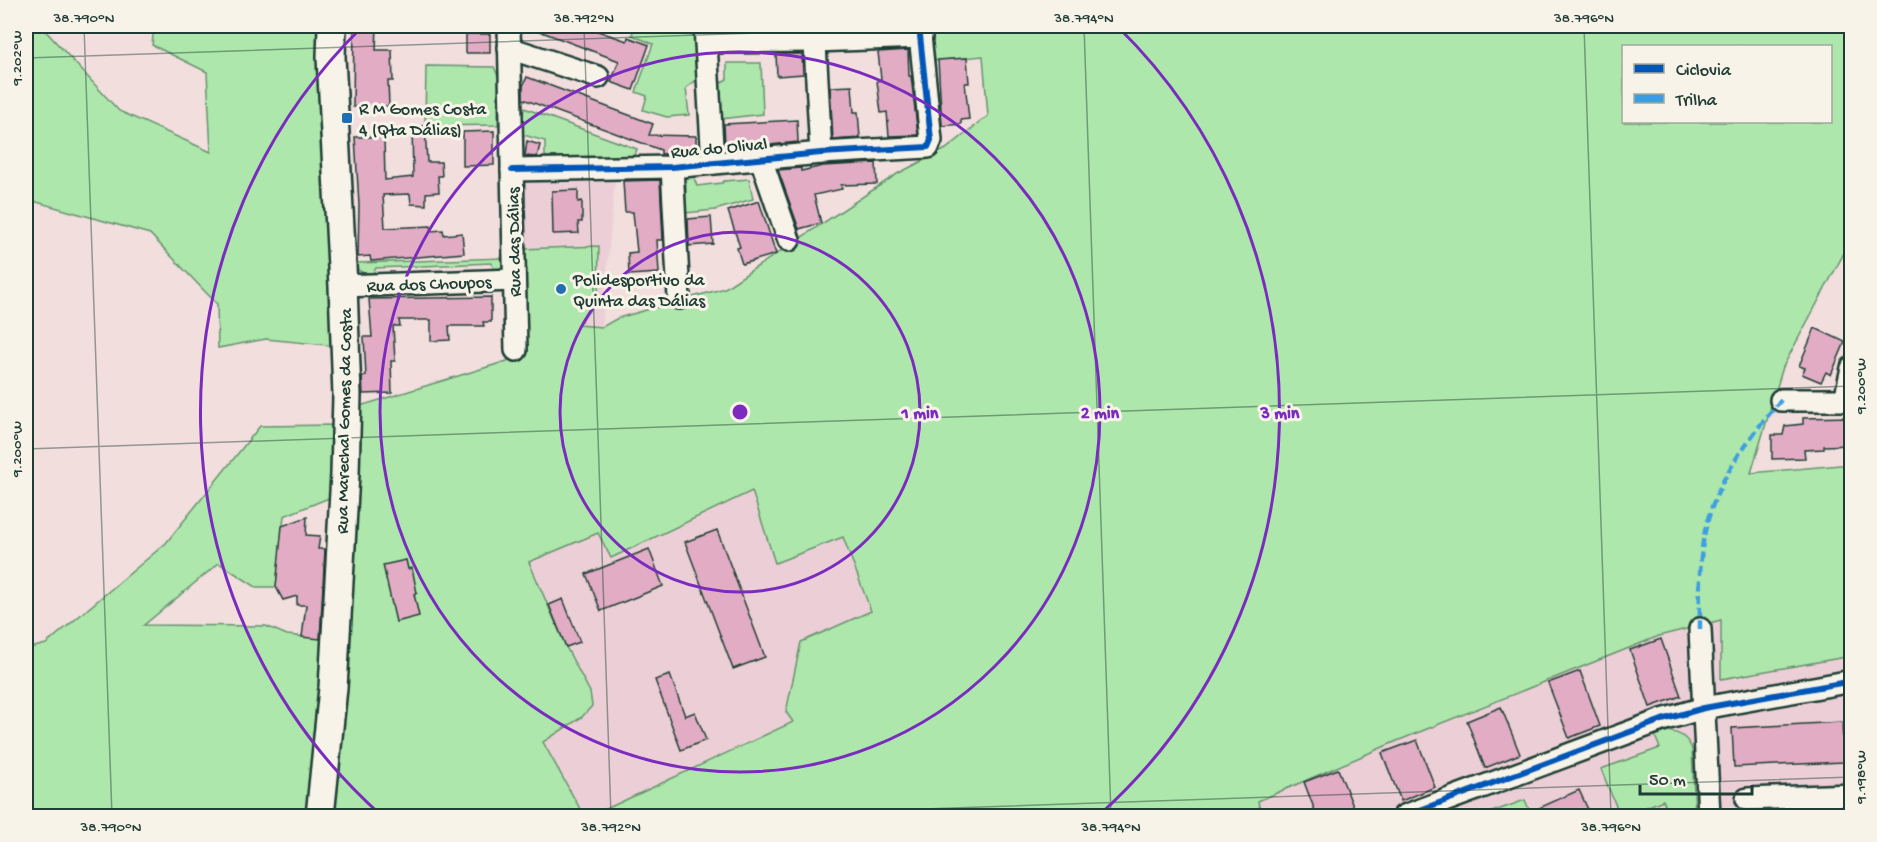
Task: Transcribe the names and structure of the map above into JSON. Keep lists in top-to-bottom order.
{
  "streets": {
    "main road": ["Rua Marechal Gomes da Costa"],
    "street": ["Rua do Olival", "Rua das Dálias", "Rua dos Choupos"]
  },
  "crossings": [
    ["Rua do Olival", "Rua das Dálias"],
    ["Rua das Dálias", "Rua dos Choupos"],
    ["Rua dos Choupos", "Rua Marechal Gomes da Costa"]
  ],
  "places": {
    "transit": ["R M Gomes Costa 4 (Qta Dálias)"],
    "other": ["Polidesportivo da Quinta das Dálias"]
  },
  "legend": ["Ciclovia", "Trilha"],
  "scale_bar": "50 m",
  "coordinates": [
    "38.790°N",
    "38.792°N",
    "38.794°N",
    "38.796°N",
    "9.202°W",
    "9.200°W",
    "9.198°W"
  ],
  "rings": ["1 min", "2 min", "3 min"]
}
